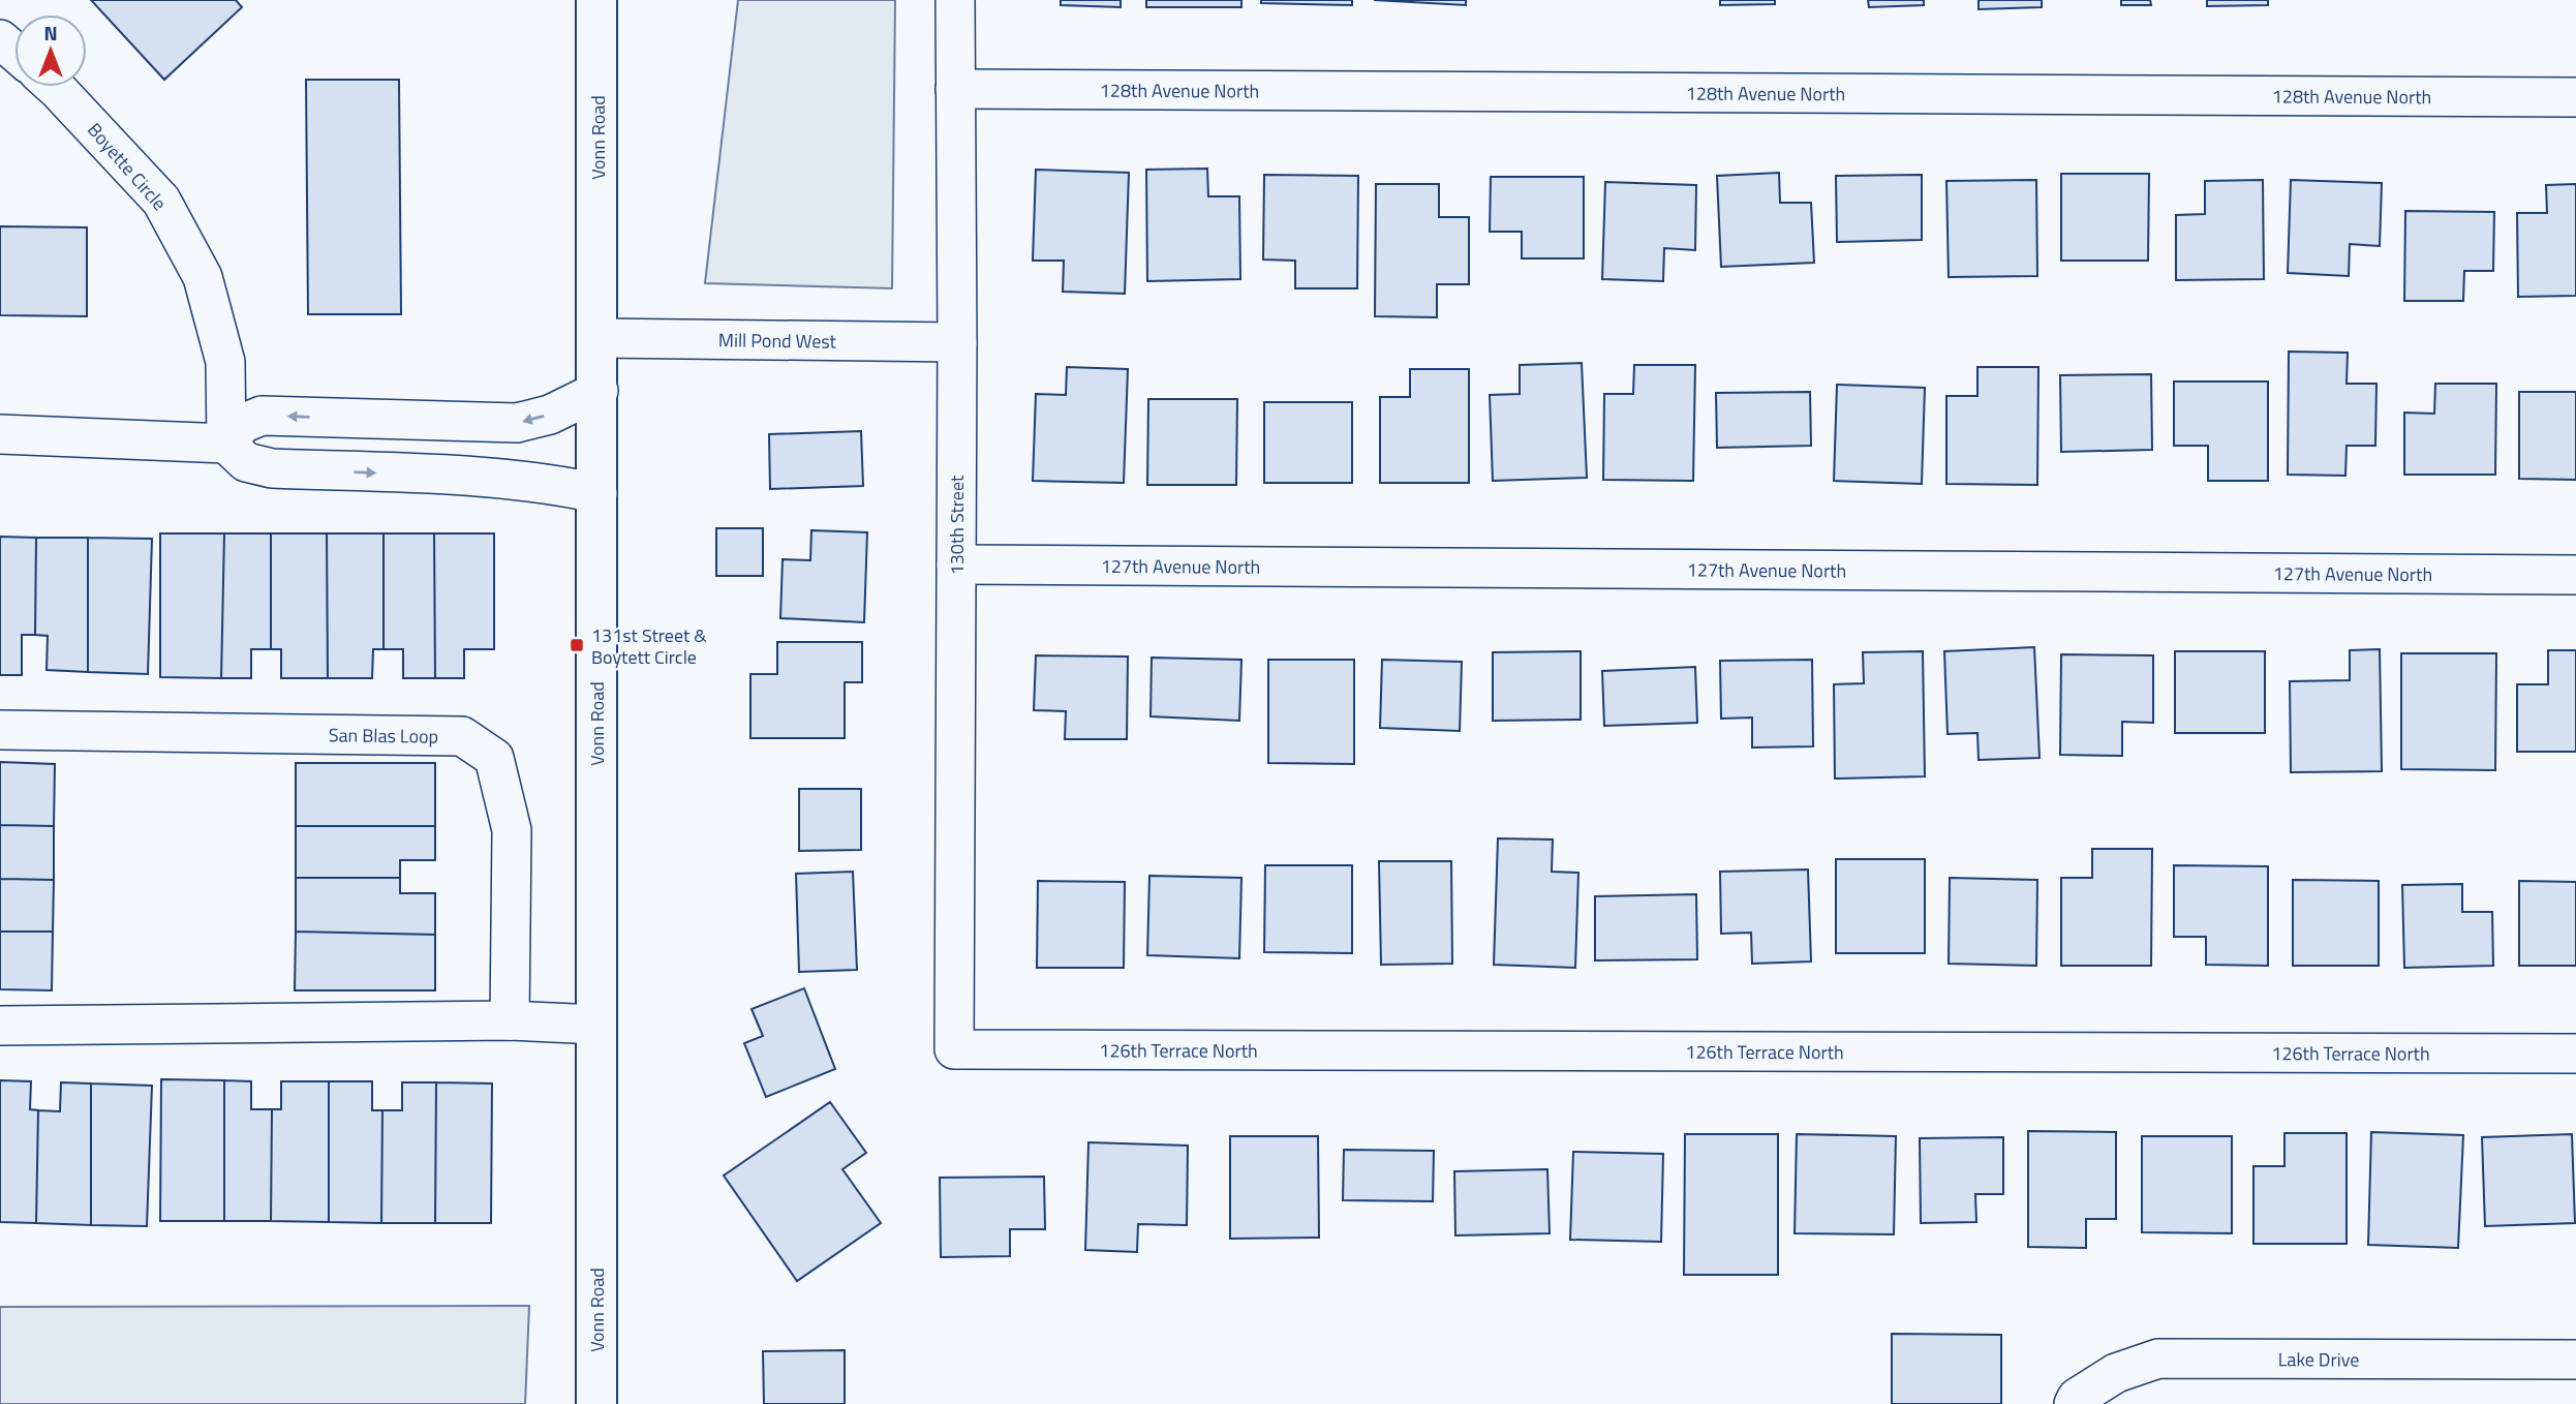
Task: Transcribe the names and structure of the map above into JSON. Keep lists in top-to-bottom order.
{
  "streets": {
    "street": [
      "128th Avenue North",
      "Vonn Road",
      "Boyette Circle",
      "Mill Pond West",
      "130th Street",
      "127th Avenue North",
      "San Blas Loop",
      "126th Terrace North",
      "Lake Drive"
    ]
  },
  "crossings": [
    ["128th Avenue North", "130th Street"],
    ["Vonn Road", "Mill Pond West"],
    ["Mill Pond West", "130th Street"],
    ["130th Street", "127th Avenue North"],
    ["130th Street", "126th Terrace North"]
  ],
  "places": {
    "transit": ["131st Street & Boytett Circle"]
  },
  "north": "top"
}
